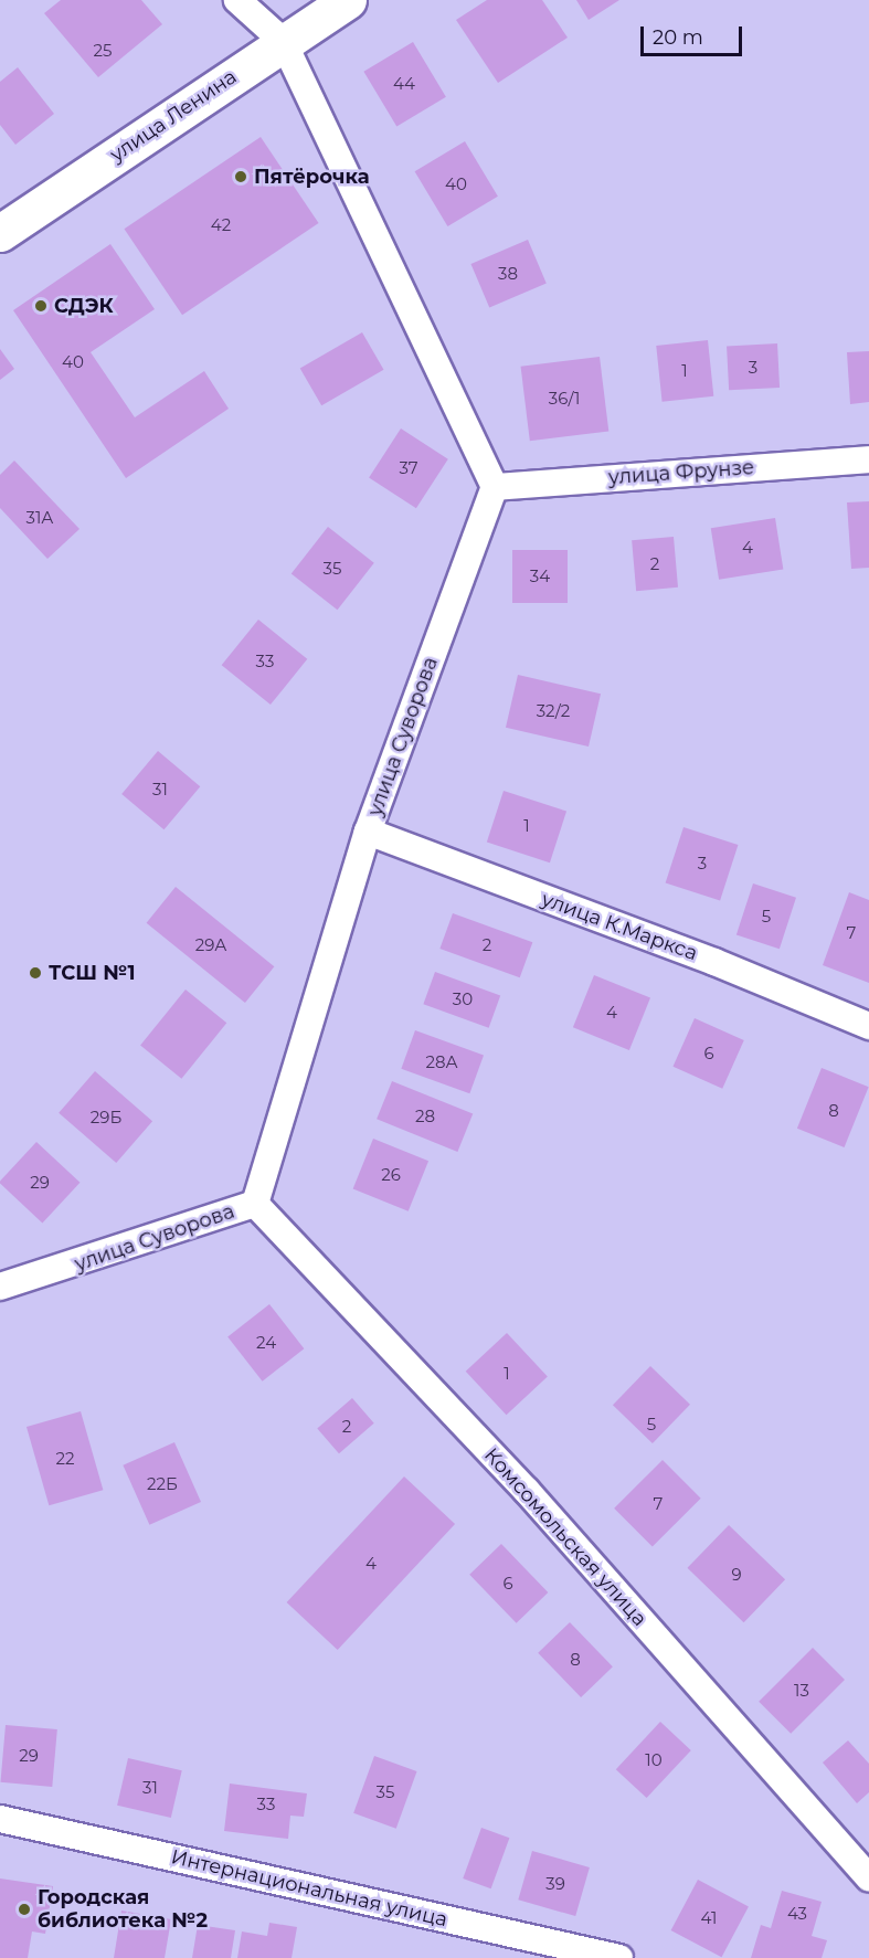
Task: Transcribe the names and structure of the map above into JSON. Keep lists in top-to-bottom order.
{
  "streets": {
    "street": [
      "улица Ленина",
      "улица Фрунзе",
      "улица Суворова",
      "улица К.Маркса",
      "Комсомольская улица",
      "Интернациональная улица"
    ]
  },
  "crossings": [
    ["улица Фрунзе", "улица Суворова"],
    ["улица Суворова", "улица К.Маркса"],
    ["улица Суворова", "Комсомольская улица"]
  ],
  "places": [
    "Пятёрочка",
    "СДЭК",
    "ТСШ №1",
    "Городская библиотека №2"
  ],
  "house_numbers": [
    "25",
    "44",
    "40",
    "42",
    "38",
    "40",
    "3",
    "1",
    "36/1",
    "37",
    "31А",
    "4",
    "2",
    "35",
    "34",
    "33",
    "32/2",
    "31",
    "1",
    "3",
    "5",
    "7",
    "29А",
    "2",
    "30",
    "4",
    "6",
    "28А",
    "8",
    "28",
    "29Б",
    "26",
    "29",
    "24",
    "1",
    "5",
    "2",
    "22",
    "22Б",
    "7",
    "4",
    "9",
    "6",
    "8",
    "13",
    "29",
    "10",
    "31",
    "35",
    "33",
    "39",
    "43",
    "41"
  ],
  "scale_bar": "20 m"
}
